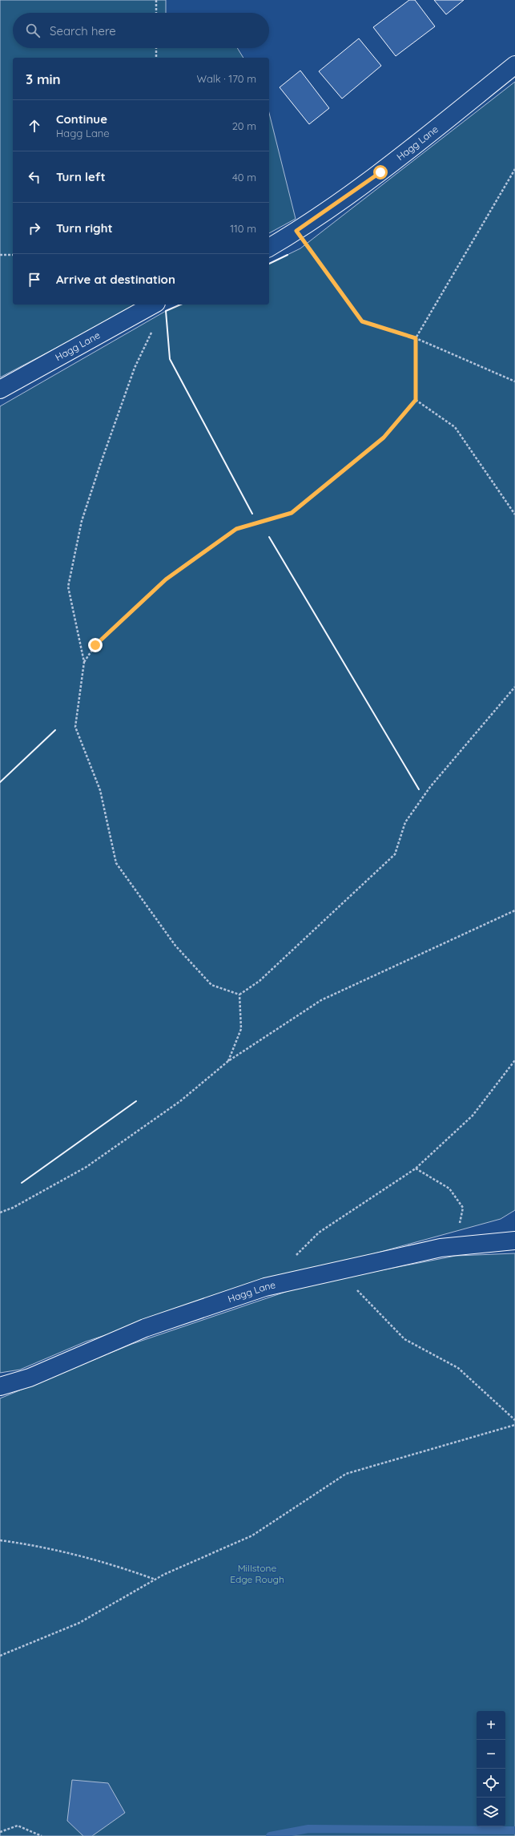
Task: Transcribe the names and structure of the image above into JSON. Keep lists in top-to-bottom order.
{
  "streets": {
    "street": ["Hagg Lane"]
  },
  "parks": ["Millstone Edge Rough"],
  "page": {
    "search": "Search here",
    "heading": ["3 min", "Walk · 170 m"],
    "list": [
      ["Continue", "Hagg Lane", "20 m"],
      ["Turn left", "40 m"],
      ["Turn right", "110 m"],
      "Arrive at destination"
    ],
    "map_buttons": ["+", "−"]
  }
}
